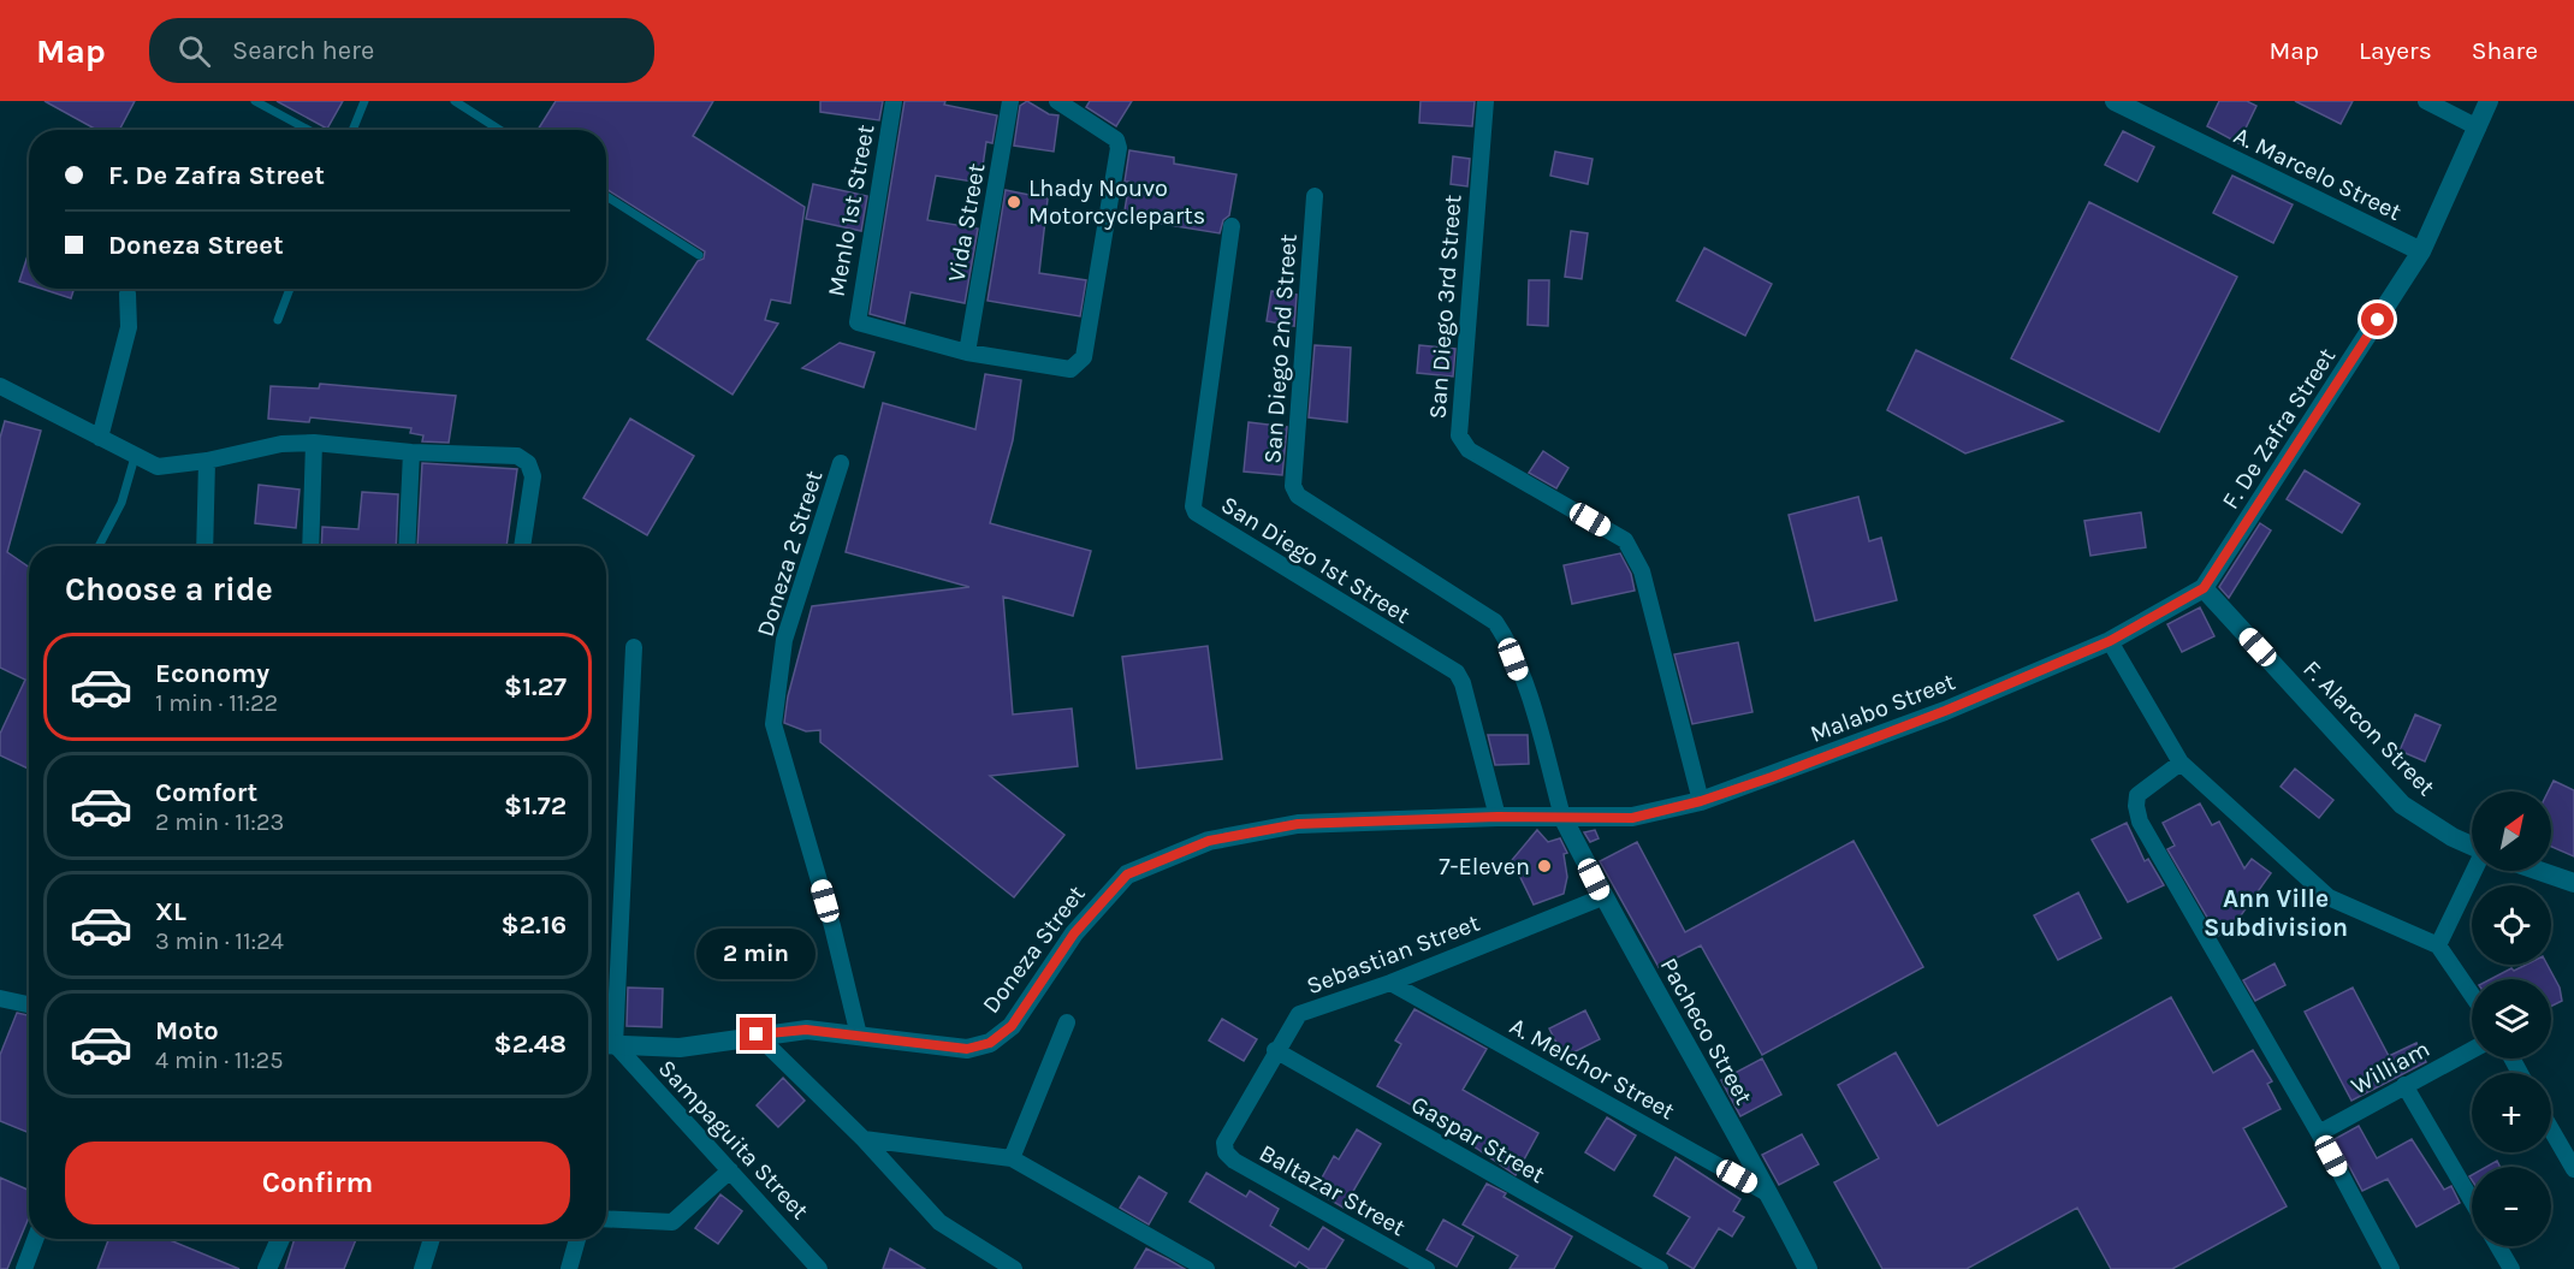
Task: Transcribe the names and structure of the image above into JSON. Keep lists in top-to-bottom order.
{
  "streets": {
    "street": [
      "A. Marcelo Street",
      "Menlo 1st Street",
      "Vida Street",
      "San Diego 3rd Street",
      "San Diego 2nd Street",
      "F. De Zafra Street",
      "Doneza 2 Street",
      "San Diego 1st Street",
      "Malabo Street",
      "F. Alarcon Street",
      "Doneza Street",
      "Sebastian Street",
      "Pacheco Street",
      "William",
      "A. Melchor Street",
      "Sampaguita Street",
      "Gaspar Street",
      "Baltazar Street"
    ]
  },
  "crossings": [
    ["A. Marcelo Street", "F. De Zafra Street"],
    ["Menlo 1st Street", "Vida Street"],
    ["San Diego 3rd Street", "Malabo Street"],
    ["San Diego 2nd Street", "Malabo Street"],
    ["San Diego 2nd Street", "Doneza Street"],
    ["San Diego 2nd Street", "Pacheco Street"],
    ["F. De Zafra Street", "Malabo Street"],
    ["F. De Zafra Street", "F. Alarcon Street"],
    ["Doneza 2 Street", "Doneza Street"],
    ["San Diego 1st Street", "Doneza Street"],
    ["Malabo Street", "F. Alarcon Street"],
    ["Malabo Street", "Doneza Street"],
    ["Malabo Street", "Pacheco Street"],
    ["Doneza Street", "Pacheco Street"],
    ["Doneza Street", "Sampaguita Street"],
    ["Sebastian Street", "Pacheco Street"],
    ["Sebastian Street", "A. Melchor Street"],
    ["Sebastian Street", "Gaspar Street"],
    ["Sebastian Street", "Baltazar Street"],
    ["Pacheco Street", "A. Melchor Street"]
  ],
  "districts": ["Ann Ville Subdivision"],
  "places": ["Lhady Nouvo Motorcycleparts", "7-Eleven"],
  "north": "top right",
  "page": {
    "header": "Map",
    "search": "Search here",
    "nav": ["Map", "Layers", "Share"],
    "banner": ["F. De Zafra Street", "Doneza Street"],
    "heading": "Choose a ride",
    "list": [
      {
        "name": "Economy",
        "note": "1 min · 11:22",
        "value": "$1.27"
      },
      {
        "name": "Comfort",
        "note": "2 min · 11:23",
        "value": "$1.72"
      },
      {
        "name": "XL",
        "note": "3 min · 11:24",
        "value": "$2.16"
      },
      {
        "name": "Moto",
        "note": "4 min · 11:25",
        "value": "$2.48"
      }
    ],
    "map_buttons": ["+", "−"],
    "bubble": "2 min",
    "buttons": "Confirm"
  }
}
